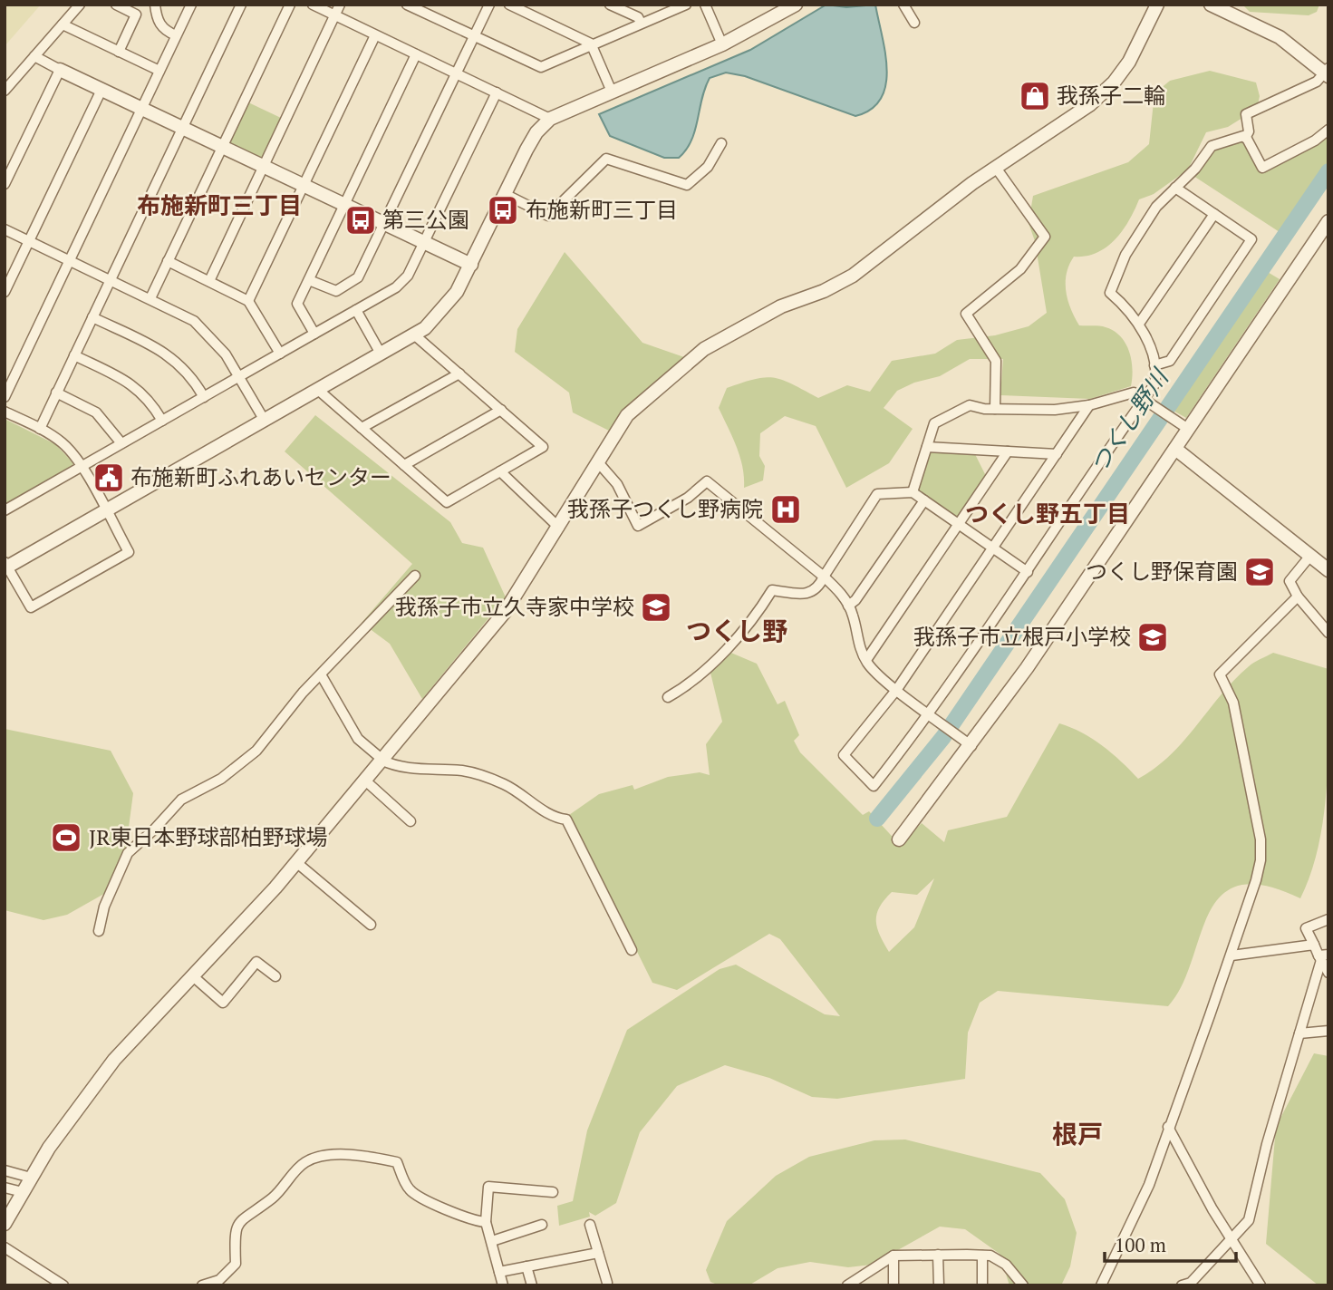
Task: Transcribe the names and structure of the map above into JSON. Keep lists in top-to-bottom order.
{
  "districts": [
    "布施新町三丁目",
    "つくし野五丁目",
    "つくし野",
    "根戸"
  ],
  "water": ["つくし野川"],
  "places": {
    "shop": ["我孫子二輪"],
    "bus stop": ["布施新町三丁目", "第三公園"],
    "public building": ["布施新町ふれあいセンター"],
    "hospital": ["我孫子つくし野病院"],
    "school or university": ["つくし野保育園", "我孫子市立久寺家中学校", "我孫子市立根戸小学校"],
    "sports": ["JR東日本野球部柏野球場"]
  },
  "scale_bar": "100 m"
}
